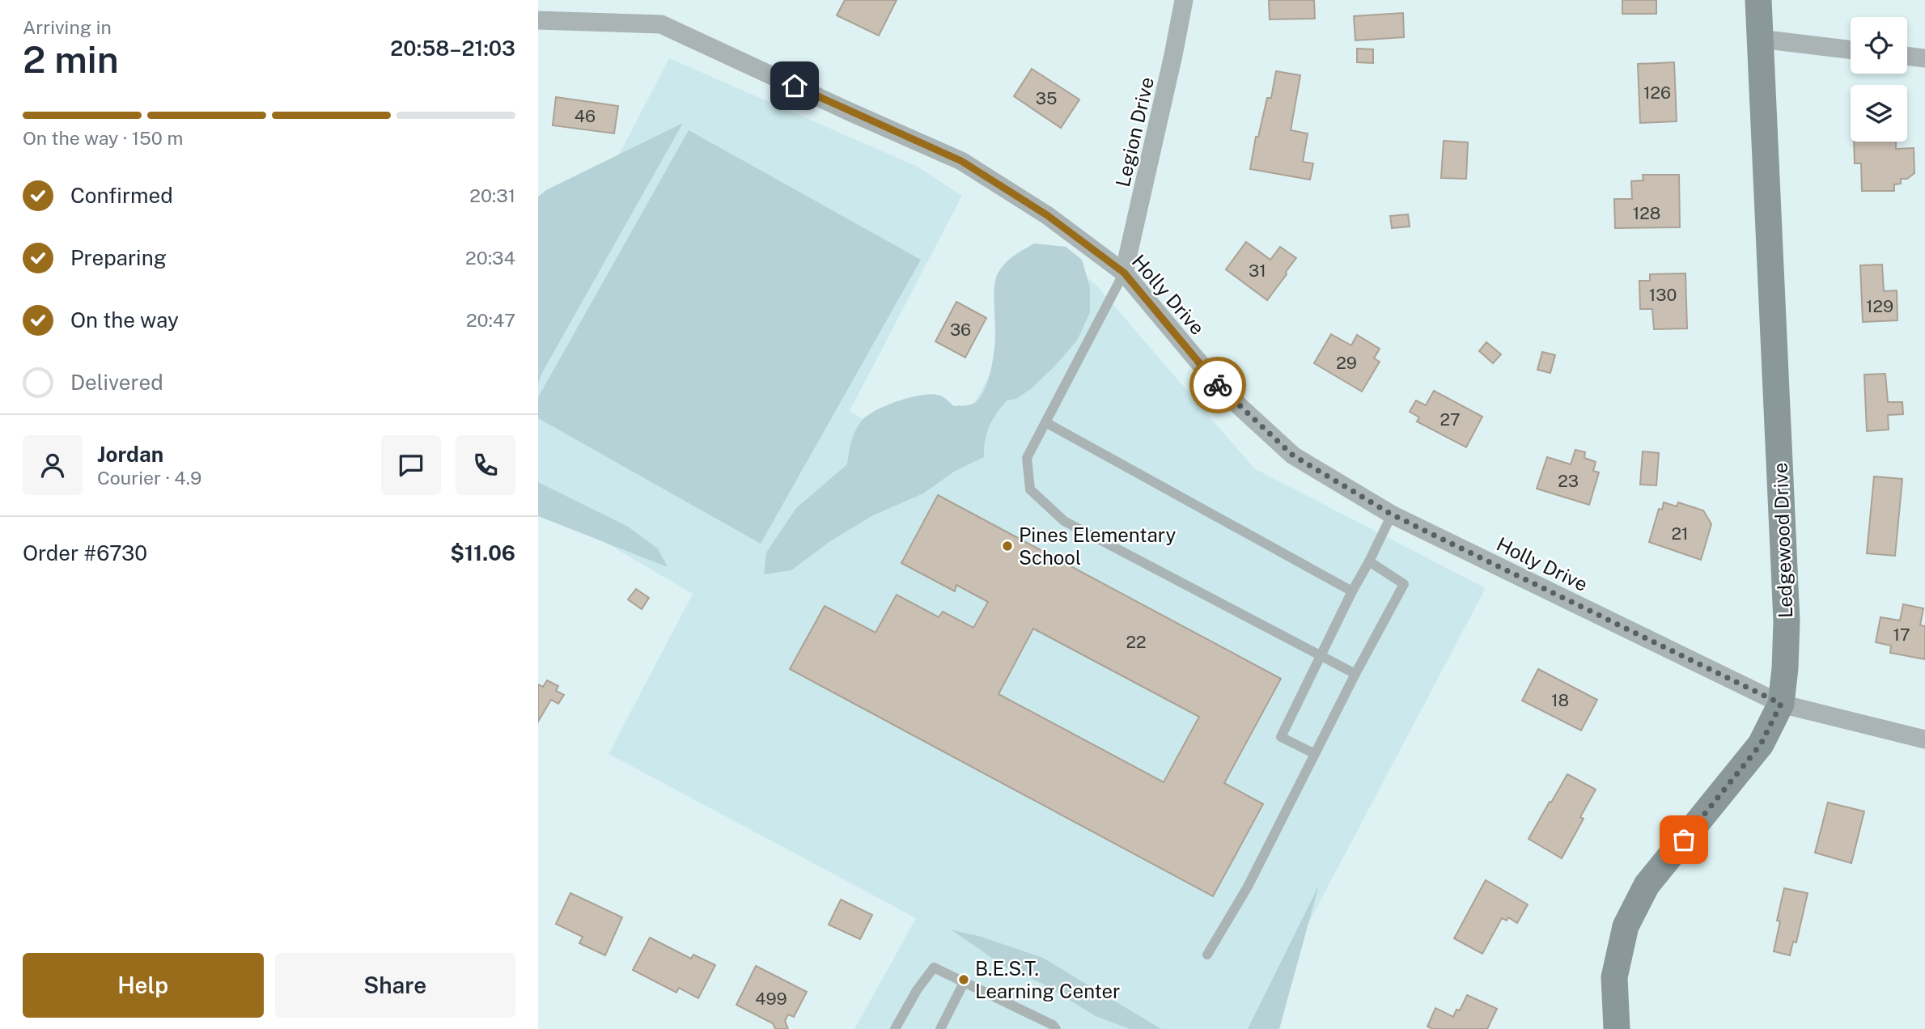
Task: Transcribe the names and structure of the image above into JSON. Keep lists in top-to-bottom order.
{
  "streets": {
    "street": ["Legion Drive", "Holly Drive", "Ledgewood Drive"]
  },
  "crossings": [
    ["Legion Drive", "Holly Drive"],
    ["Holly Drive", "Ledgewood Drive"]
  ],
  "places": ["Pines Elementary School", "B.E.S.T. Learning Center"],
  "house_numbers": [
    "126",
    "35",
    "46",
    "128",
    "31",
    "130",
    "129",
    "36",
    "29",
    "27",
    "23",
    "21",
    "17",
    "22",
    "18",
    "499"
  ],
  "page": {
    "heading": ["2 min", "Arriving in", "20:58–21:03"],
    "panel": [
      "Jordan",
      "Courier · 4.9",
      "Order #6730",
      "$11.06"
    ],
    "bar": "On the way · 150 m",
    "list": [
      ["Confirmed", "20:31"],
      ["Preparing", "20:34"],
      ["On the way", "20:47"],
      "Delivered"
    ],
    "buttons": ["Help", "Share"]
  }
}
